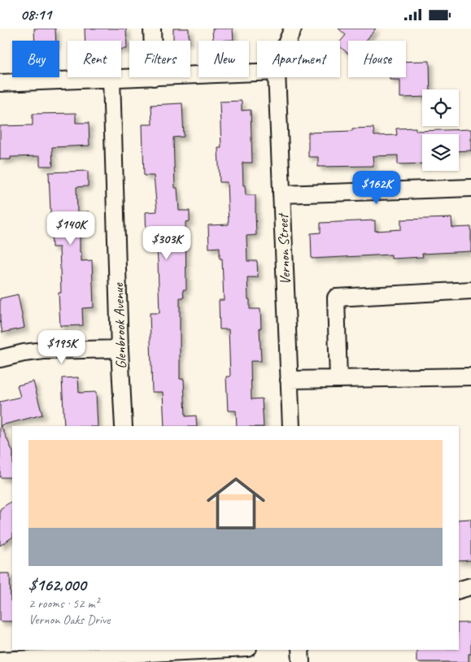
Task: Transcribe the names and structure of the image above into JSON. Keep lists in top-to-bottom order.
{
  "streets": {
    "street": ["Vernon Street", "Glenbrook Avenue"]
  },
  "page": {
    "status": "08:11",
    "chip": [
      "Buy",
      "Rent",
      "Filters",
      "New",
      "Apartment",
      "House"
    ],
    "price": [
      "$162K",
      "$140K",
      "$303K",
      "$195K"
    ],
    "list": [
      {
        "name": "$162,000",
        "note": "2 rooms · 52 m² · Vernon Oaks Drive"
      }
    ]
  }
}
